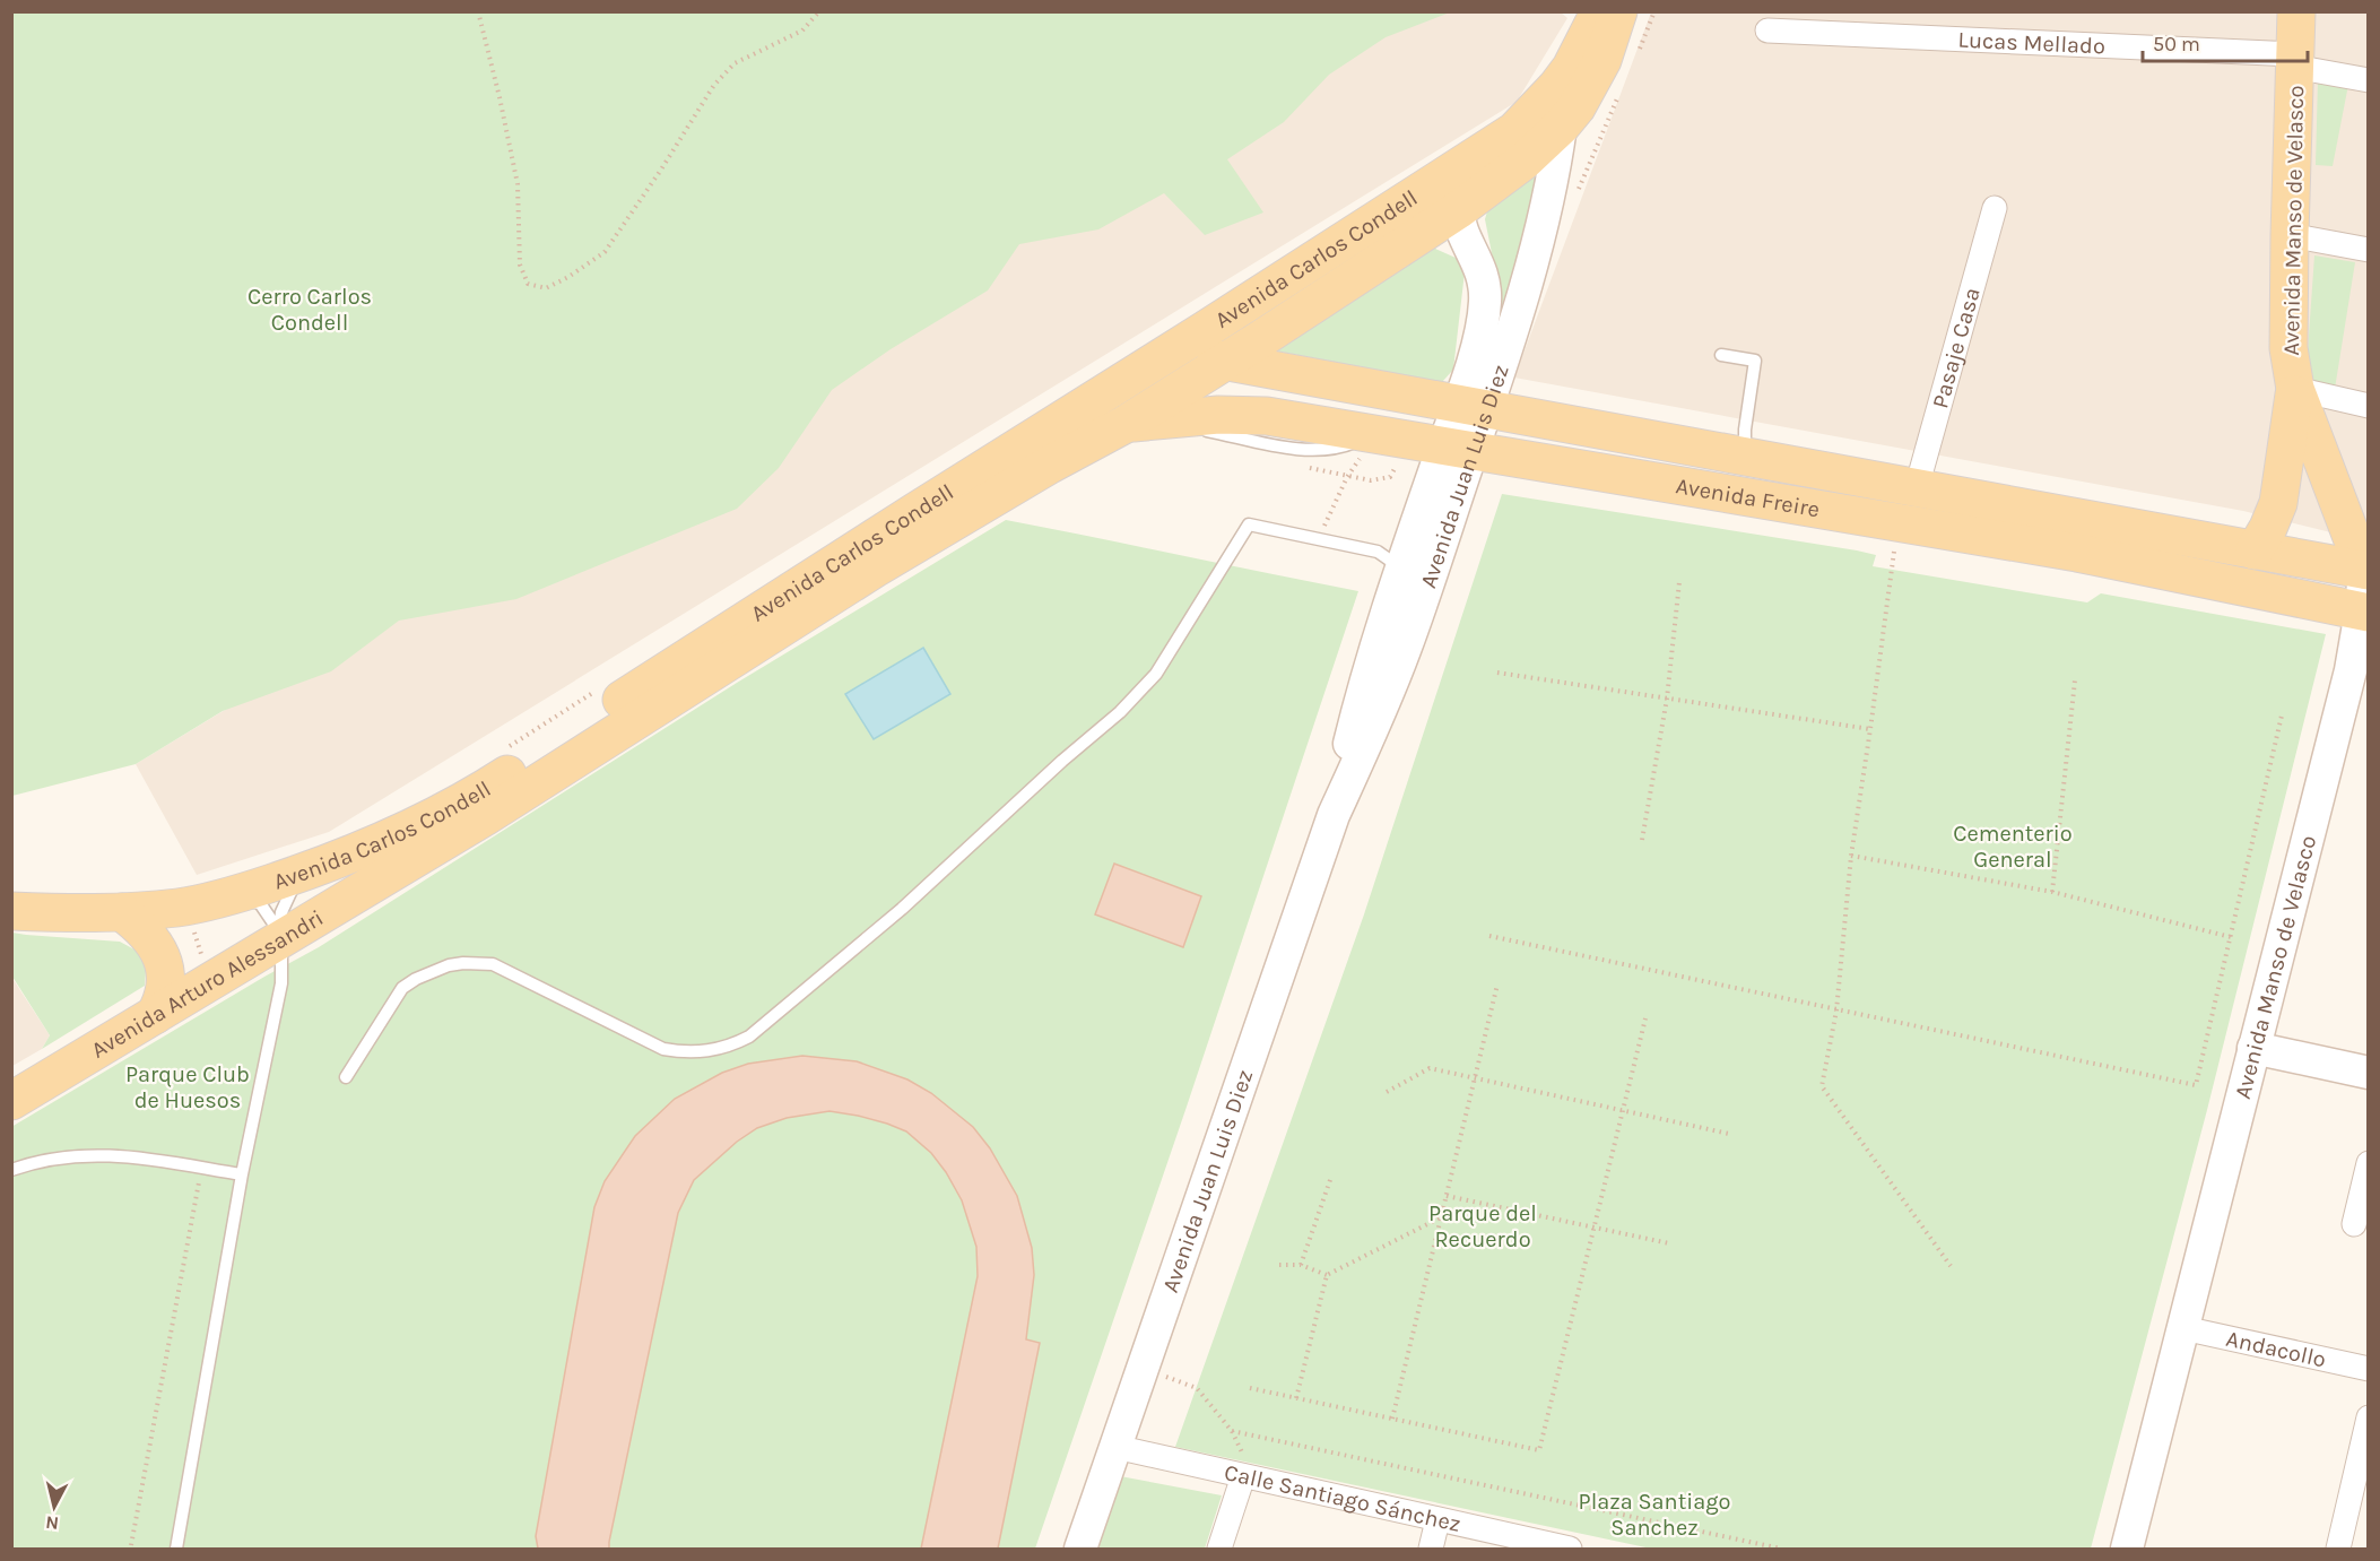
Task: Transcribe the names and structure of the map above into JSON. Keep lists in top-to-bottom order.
{
  "streets": {
    "main road": [
      "Avenida Manso de Velasco",
      "Avenida Carlos Condell",
      "Avenida Juan Luis Diez",
      "Avenida Freire",
      "Avenida Arturo Alessandri"
    ],
    "street": [
      "Lucas Mellado",
      "Pasaje Casa",
      "Andacollo",
      "Calle Santiago Sánchez"
    ]
  },
  "crossings": [
    ["Lucas Mellado", "Avenida Manso de Velasco"],
    ["Avenida Manso de Velasco", "Avenida Freire"],
    ["Avenida Manso de Velasco", "Andacollo"],
    ["Avenida Carlos Condell", "Avenida Juan Luis Diez"],
    ["Avenida Carlos Condell", "Avenida Freire"],
    ["Avenida Carlos Condell", "Avenida Arturo Alessandri"],
    ["Pasaje Casa", "Avenida Freire"],
    ["Avenida Juan Luis Diez", "Avenida Freire"],
    ["Avenida Juan Luis Diez", "Calle Santiago Sánchez"]
  ],
  "parks": [
    "Cerro Carlos Condell",
    "Cementerio General",
    "Parque Club de Huesos",
    "Parque del Recuerdo",
    "Plaza Santiago Sanchez"
  ],
  "scale_bar": "50 m",
  "north": "bottom"
}
